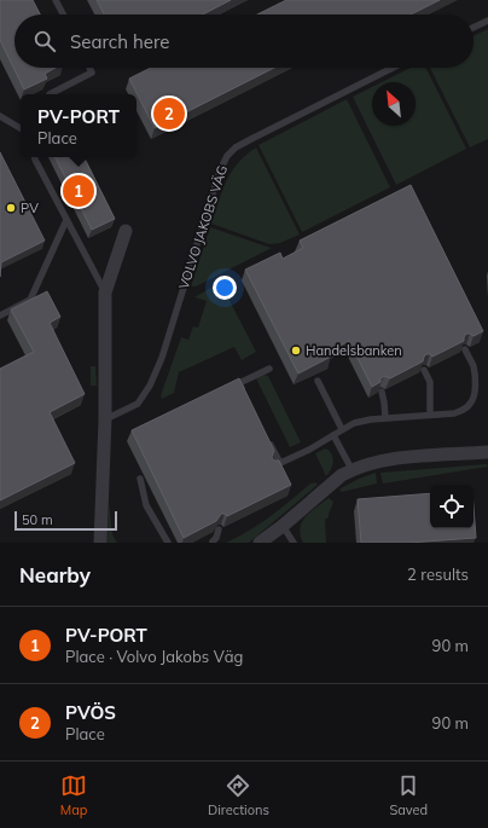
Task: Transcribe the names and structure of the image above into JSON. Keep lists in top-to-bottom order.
{
  "streets": {
    "lane": ["VOLVO JAKOBS VÄG"]
  },
  "places": ["PV", "Handelsbanken"],
  "scale_bar": "50 m",
  "north": "top left",
  "page": {
    "search": "Search here",
    "popup": ["PV-PORT", "Place"],
    "pins": ["2", "1"],
    "scale": "50 m",
    "heading": ["Nearby", "2 results"],
    "list": [
      {
        "mark": "1",
        "name": "PV-PORT",
        "note": "Place · Volvo Jakobs Väg",
        "value": "90 m"
      },
      {
        "mark": "2",
        "name": "PVÖS",
        "note": "Place",
        "value": "90 m"
      }
    ],
    "nav": ["Map", "Directions", "Saved"]
  }
}
